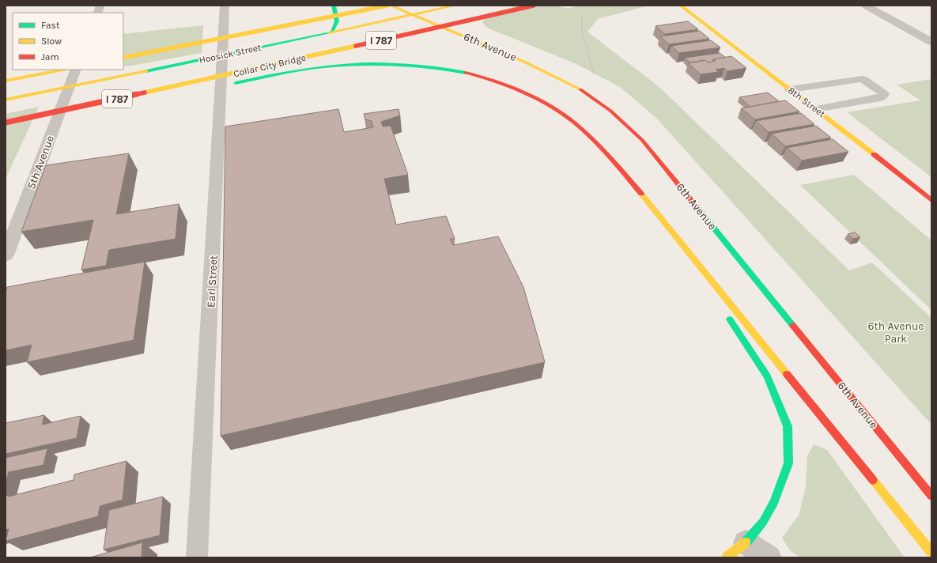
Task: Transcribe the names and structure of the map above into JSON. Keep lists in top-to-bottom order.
{
  "streets": {
    "main road": [
      "I 787",
      "6th Avenue",
      "Hoosick Street",
      "Collar City Bridge",
      "8th Street"
    ],
    "street": ["5th Avenue"],
    "lane": ["Earl Street"]
  },
  "crossings": [
    ["6th Avenue", "Hoosick Street"],
    ["Hoosick Street", "5th Avenue"],
    ["Hoosick Street", "Earl Street"]
  ],
  "parks": ["6th Avenue Park"],
  "legend": ["Fast", "Slow", "Jam"]
}
